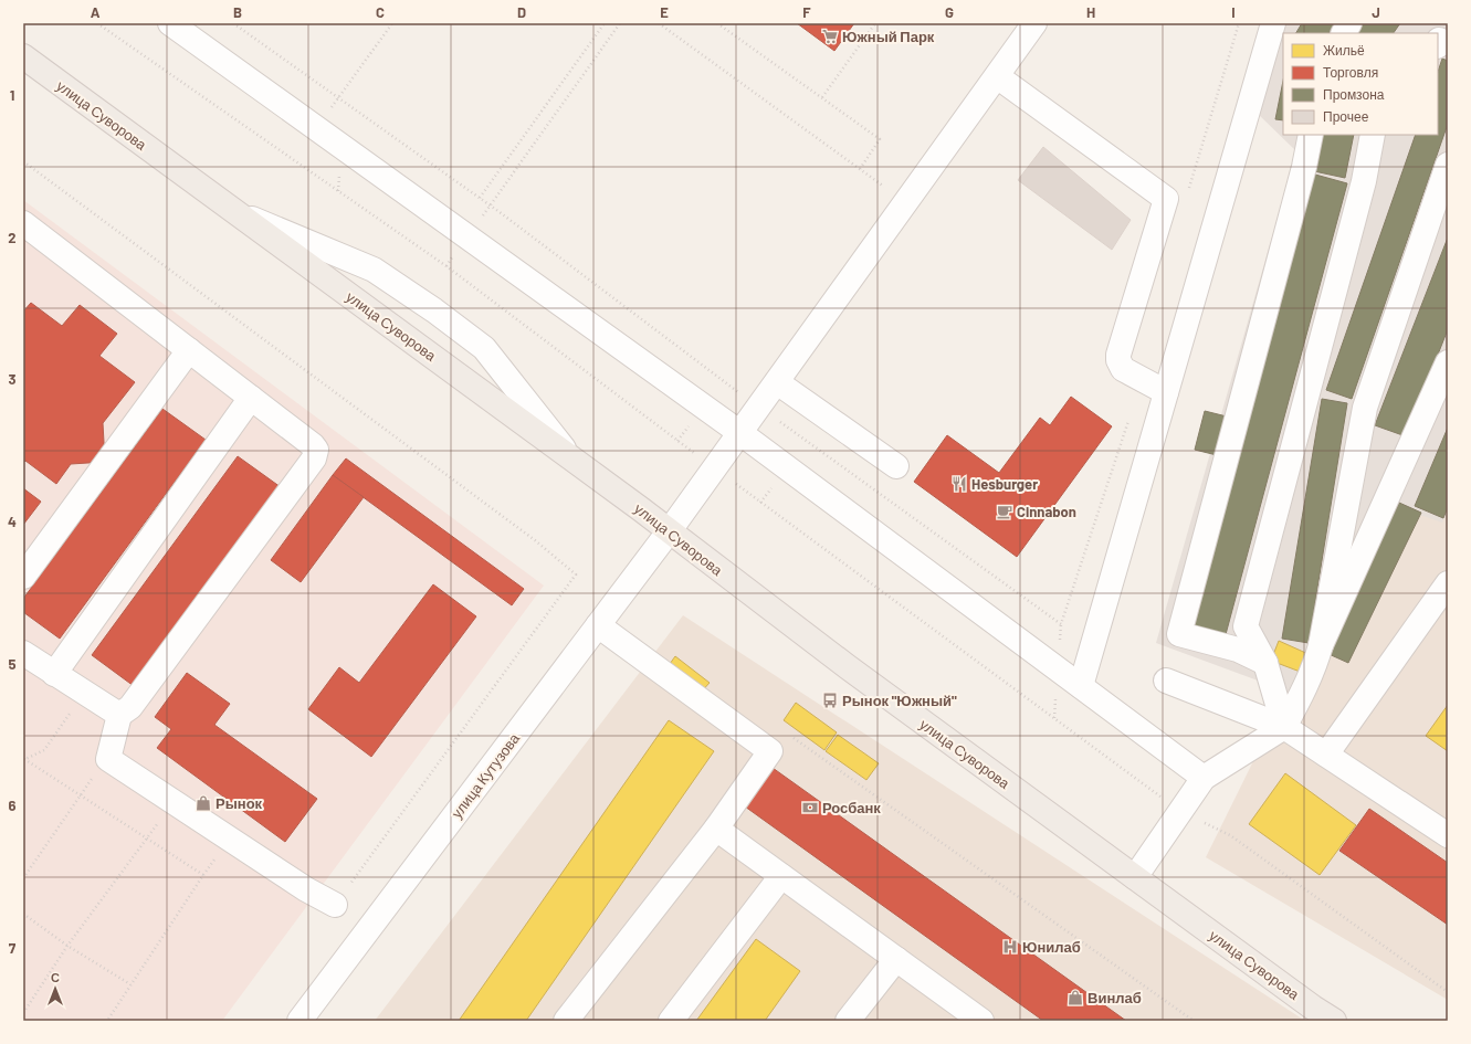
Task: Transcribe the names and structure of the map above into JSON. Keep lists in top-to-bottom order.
{
  "streets": {
    "main road": ["улица Суворова"],
    "street": ["улица Кутузова"]
  },
  "crossings": [
    ["улица Суворова", "улица Кутузова"]
  ],
  "places": {
    "supermarket": ["Южный Парк"],
    "restaurant": ["Hesburger"],
    "cafe": ["Cinnabon"],
    "bus stop": ["Рынок \"Южный\""],
    "shop": ["Рынок", "Винлаб"],
    "bank": ["Росбанк"],
    "hospital": ["Юнилаб"]
  },
  "legend": [
    "Жильё",
    "Торговля",
    "Промзона",
    "Прочее"
  ],
  "north": "top",
  "grid": {
    "columns": [
      "A",
      "B",
      "C",
      "D",
      "E",
      "F",
      "G",
      "H",
      "I",
      "J"
    ],
    "rows": [
      "1",
      "2",
      "3",
      "4",
      "5",
      "6",
      "7"
    ]
  }
}
